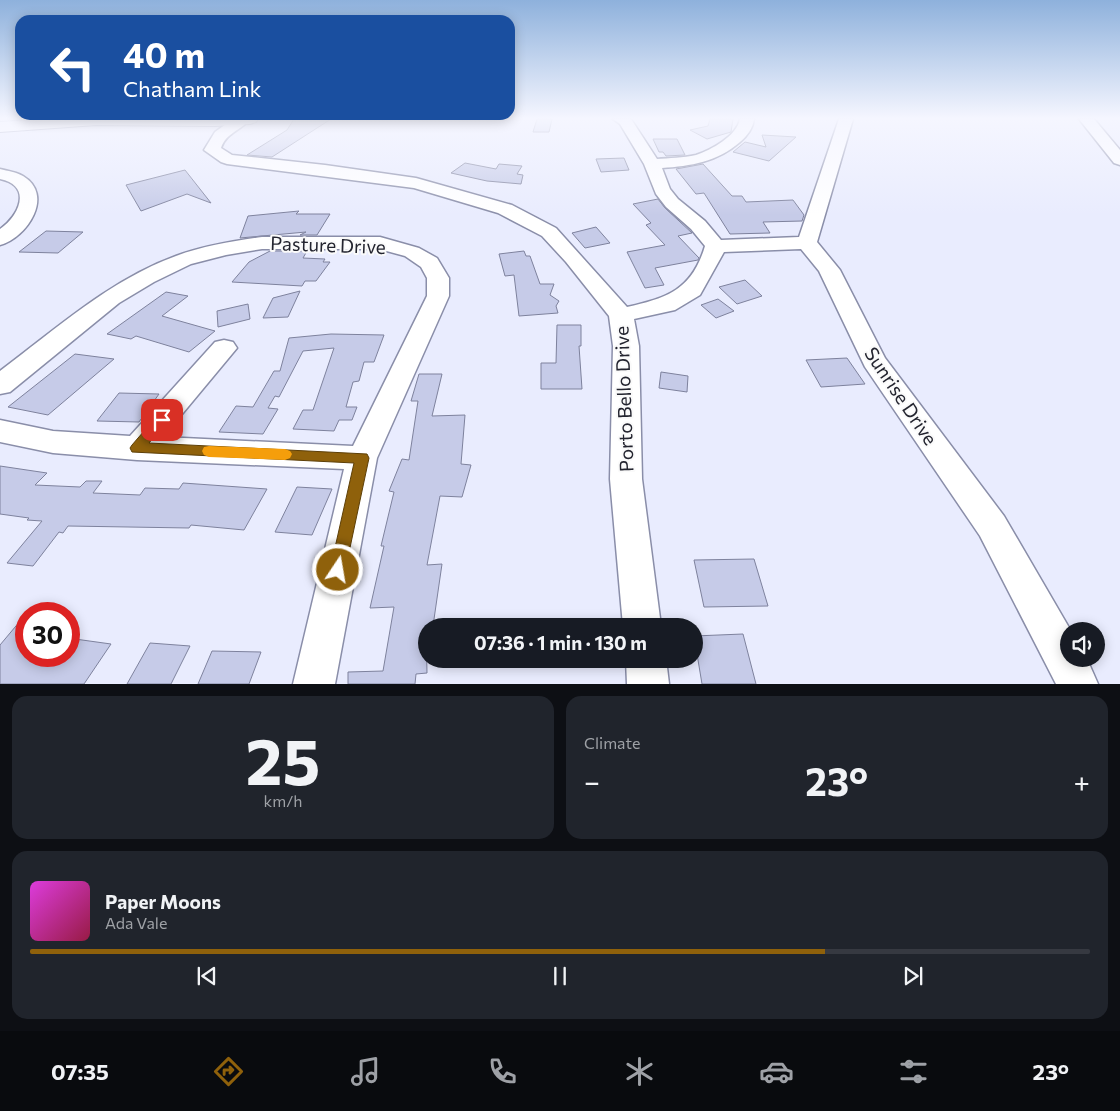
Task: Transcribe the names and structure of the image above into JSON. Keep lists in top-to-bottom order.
{
  "streets": {
    "street": ["Pasture Drive", "Sunrise Drive", "Porto Bello Drive"]
  },
  "page": {
    "turn": ["40 m", "Chatham Link"],
    "limit": "30",
    "trip": "07:36 · 1 min · 130 m",
    "tile": [
      ["25", "km/h"],
      "Climate"
    ],
    "heat": ["−", "23°", "+"],
    "song": ["Paper Moons", "Ada Vale"],
    "tabs": ["07:35", "23°"]
  }
}
